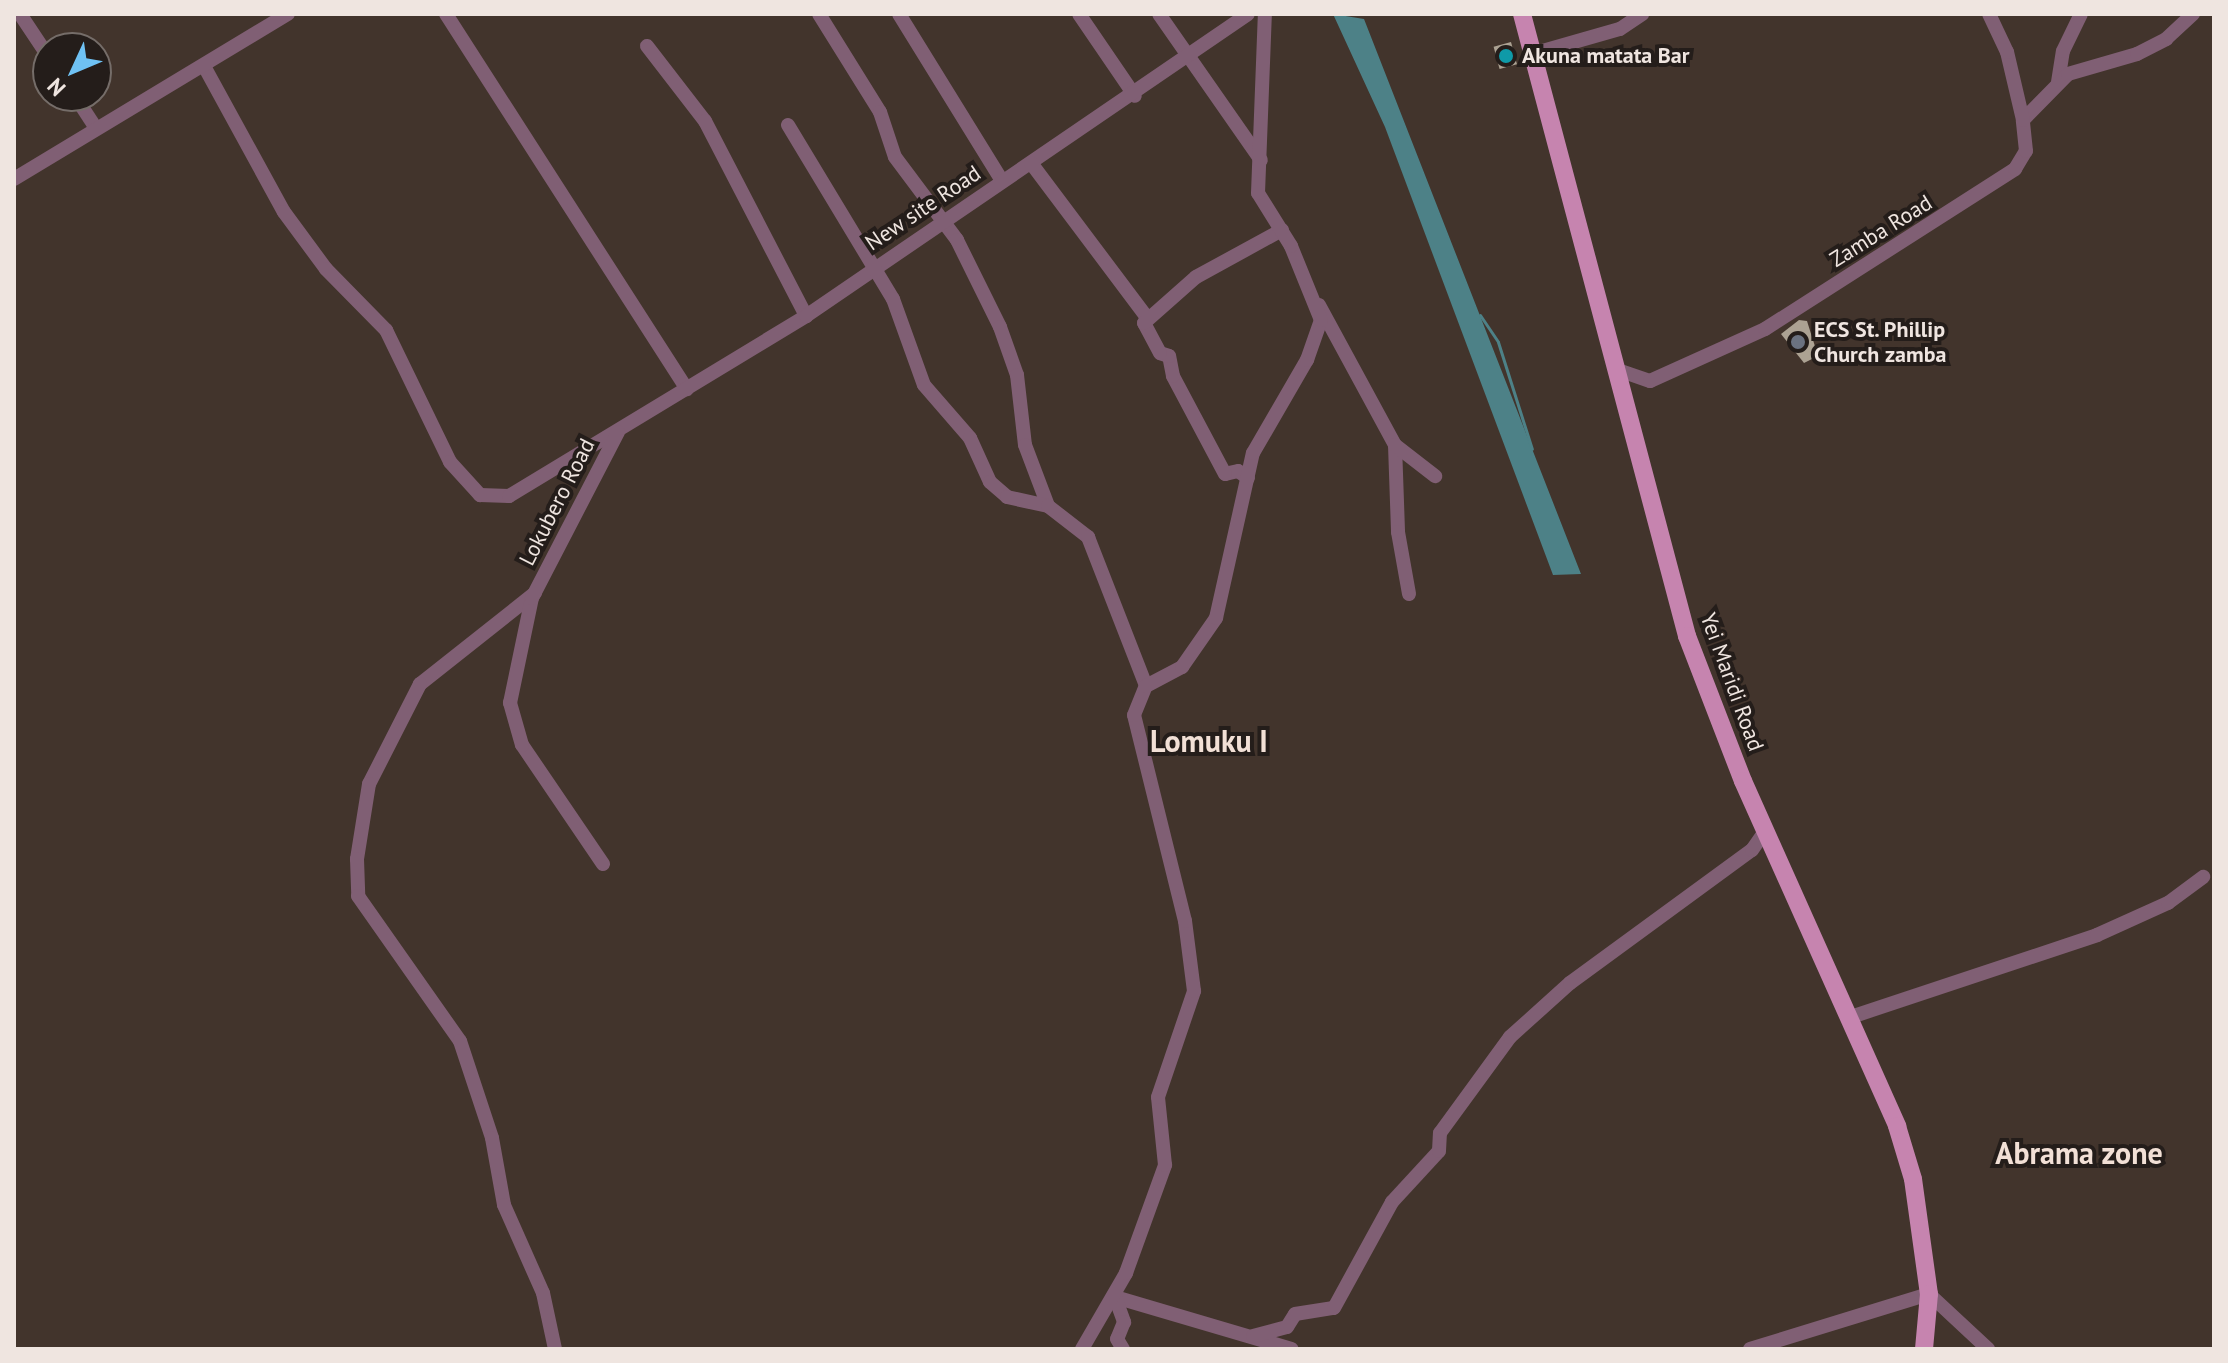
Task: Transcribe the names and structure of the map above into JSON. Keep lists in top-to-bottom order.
{
  "streets": {
    "main road": ["Yei Maridi Road"],
    "street": ["New site Road", "Zamba Road", "Lokubero Road"]
  },
  "crossings": [
    ["New site Road", "Lokubero Road"],
    ["Zamba Road", "Yei Maridi Road"]
  ],
  "districts": ["Lomuku I", "Abrama zone"],
  "places": ["Akuna matata Bar", "ECS St. Phillip Church zamba"],
  "north": "bottom left"
}
